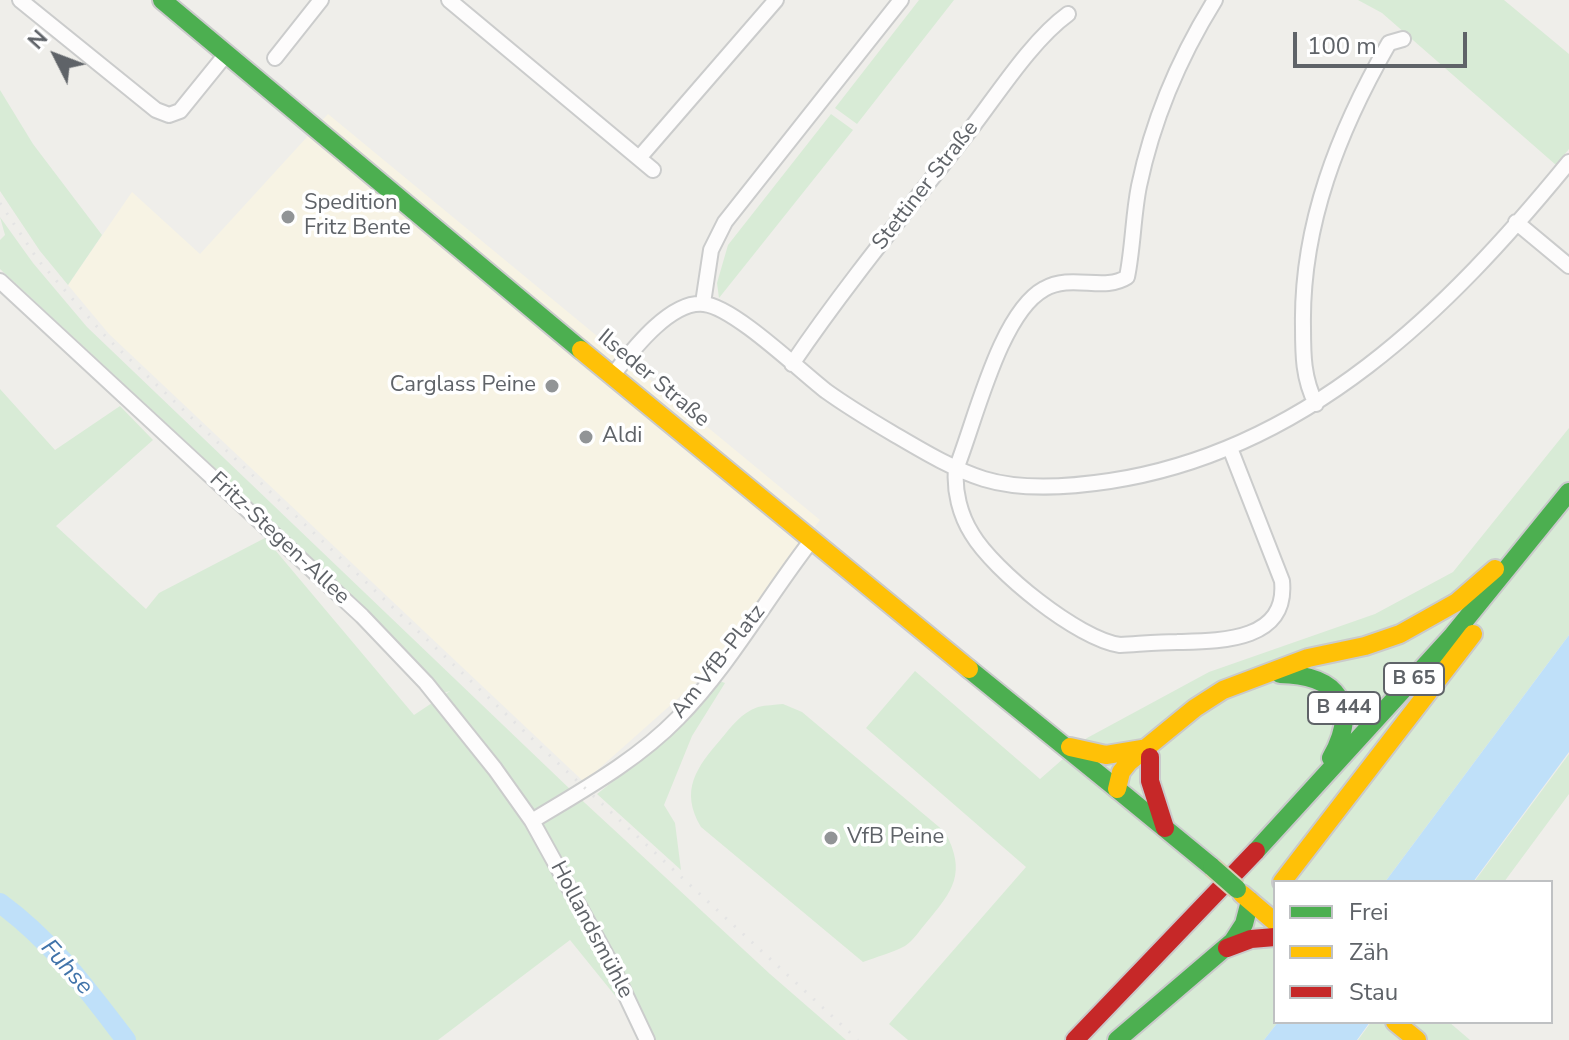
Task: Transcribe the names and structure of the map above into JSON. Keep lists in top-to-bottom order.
{
  "streets": {
    "main road": ["Ilseder Straße", "B 65", "B 444"],
    "street": [
      "Stettiner Straße",
      "Fritz-Stegen-Allee",
      "Am VfB-Platz",
      "Hollandsmühle"
    ]
  },
  "crossings": [
    ["Ilseder Straße", "Am VfB-Platz"],
    ["Fritz-Stegen-Allee", "Am VfB-Platz"],
    ["Fritz-Stegen-Allee", "Hollandsmühle"],
    ["Am VfB-Platz", "Hollandsmühle"],
    ["B 65", "B 444"]
  ],
  "water": ["Fuhse"],
  "places": [
    "Spedition Fritz Bente",
    "Carglass Peine",
    "Aldi",
    "VfB Peine"
  ],
  "legend": ["Frei", "Zäh", "Stau"],
  "scale_bar": "100 m",
  "north": "top left"
}
